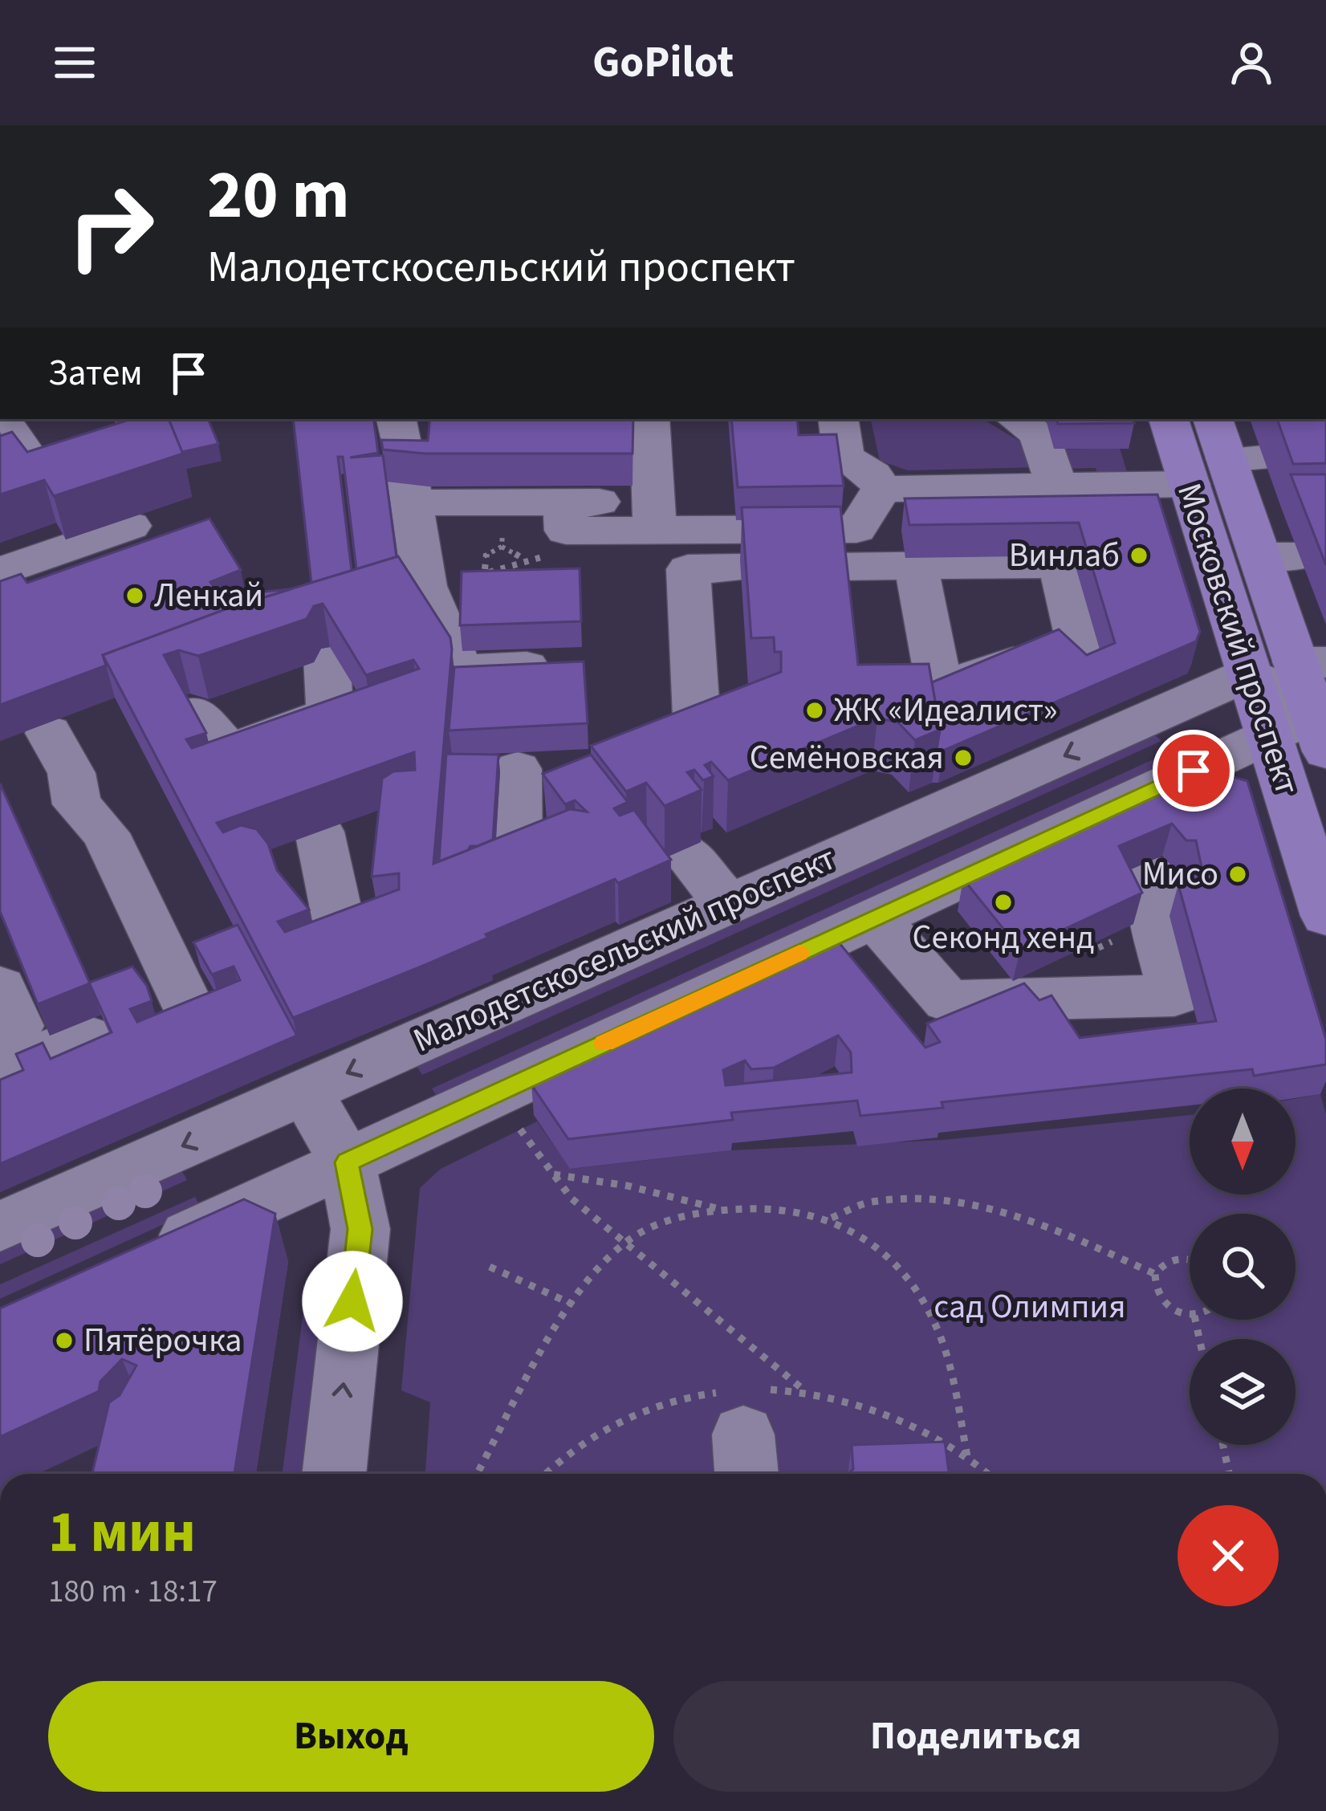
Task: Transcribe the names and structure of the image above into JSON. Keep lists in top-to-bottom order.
{
  "streets": {
    "main road": ["Московский проспект"],
    "street": ["Малодетскосельский проспект"]
  },
  "crossings": [
    ["Московский проспект", "Малодетскосельский проспект"]
  ],
  "parks": ["сад Олимпия"],
  "places": [
    "Винлаб",
    "Ленкай",
    "ЖК «Идеалист»",
    "Семёновская",
    "Мисо",
    "Секонд хенд",
    "Пятёрочка"
  ],
  "north": "bottom",
  "page": {
    "header": "GoPilot",
    "turn": ["20 m", "Малодетскосельский проспект"],
    "then": "Затем",
    "heading": ["1 мин", "180 m · 18:17"],
    "buttons": ["Выход", "Поделиться"]
  }
}
